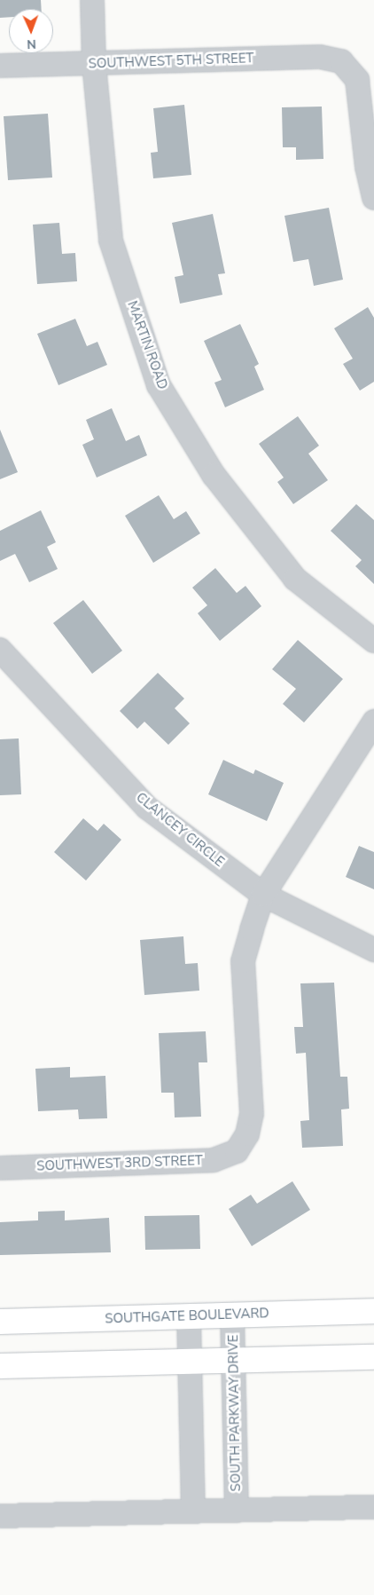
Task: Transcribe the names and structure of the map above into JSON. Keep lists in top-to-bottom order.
{
  "streets": {
    "main road": ["SOUTHGATE BOULEVARD"],
    "street": [
      "SOUTHWEST 5TH STREET",
      "MARTIN ROAD",
      "CLANCEY CIRCLE",
      "SOUTHWEST 3RD STREET",
      "SOUTH PARKWAY DRIVE"
    ]
  },
  "crossings": [
    ["SOUTHWEST 5TH STREET", "MARTIN ROAD"],
    ["CLANCEY CIRCLE", "SOUTHWEST 3RD STREET"],
    ["SOUTHGATE BOULEVARD", "SOUTH PARKWAY DRIVE"]
  ],
  "north": "bottom"
}
